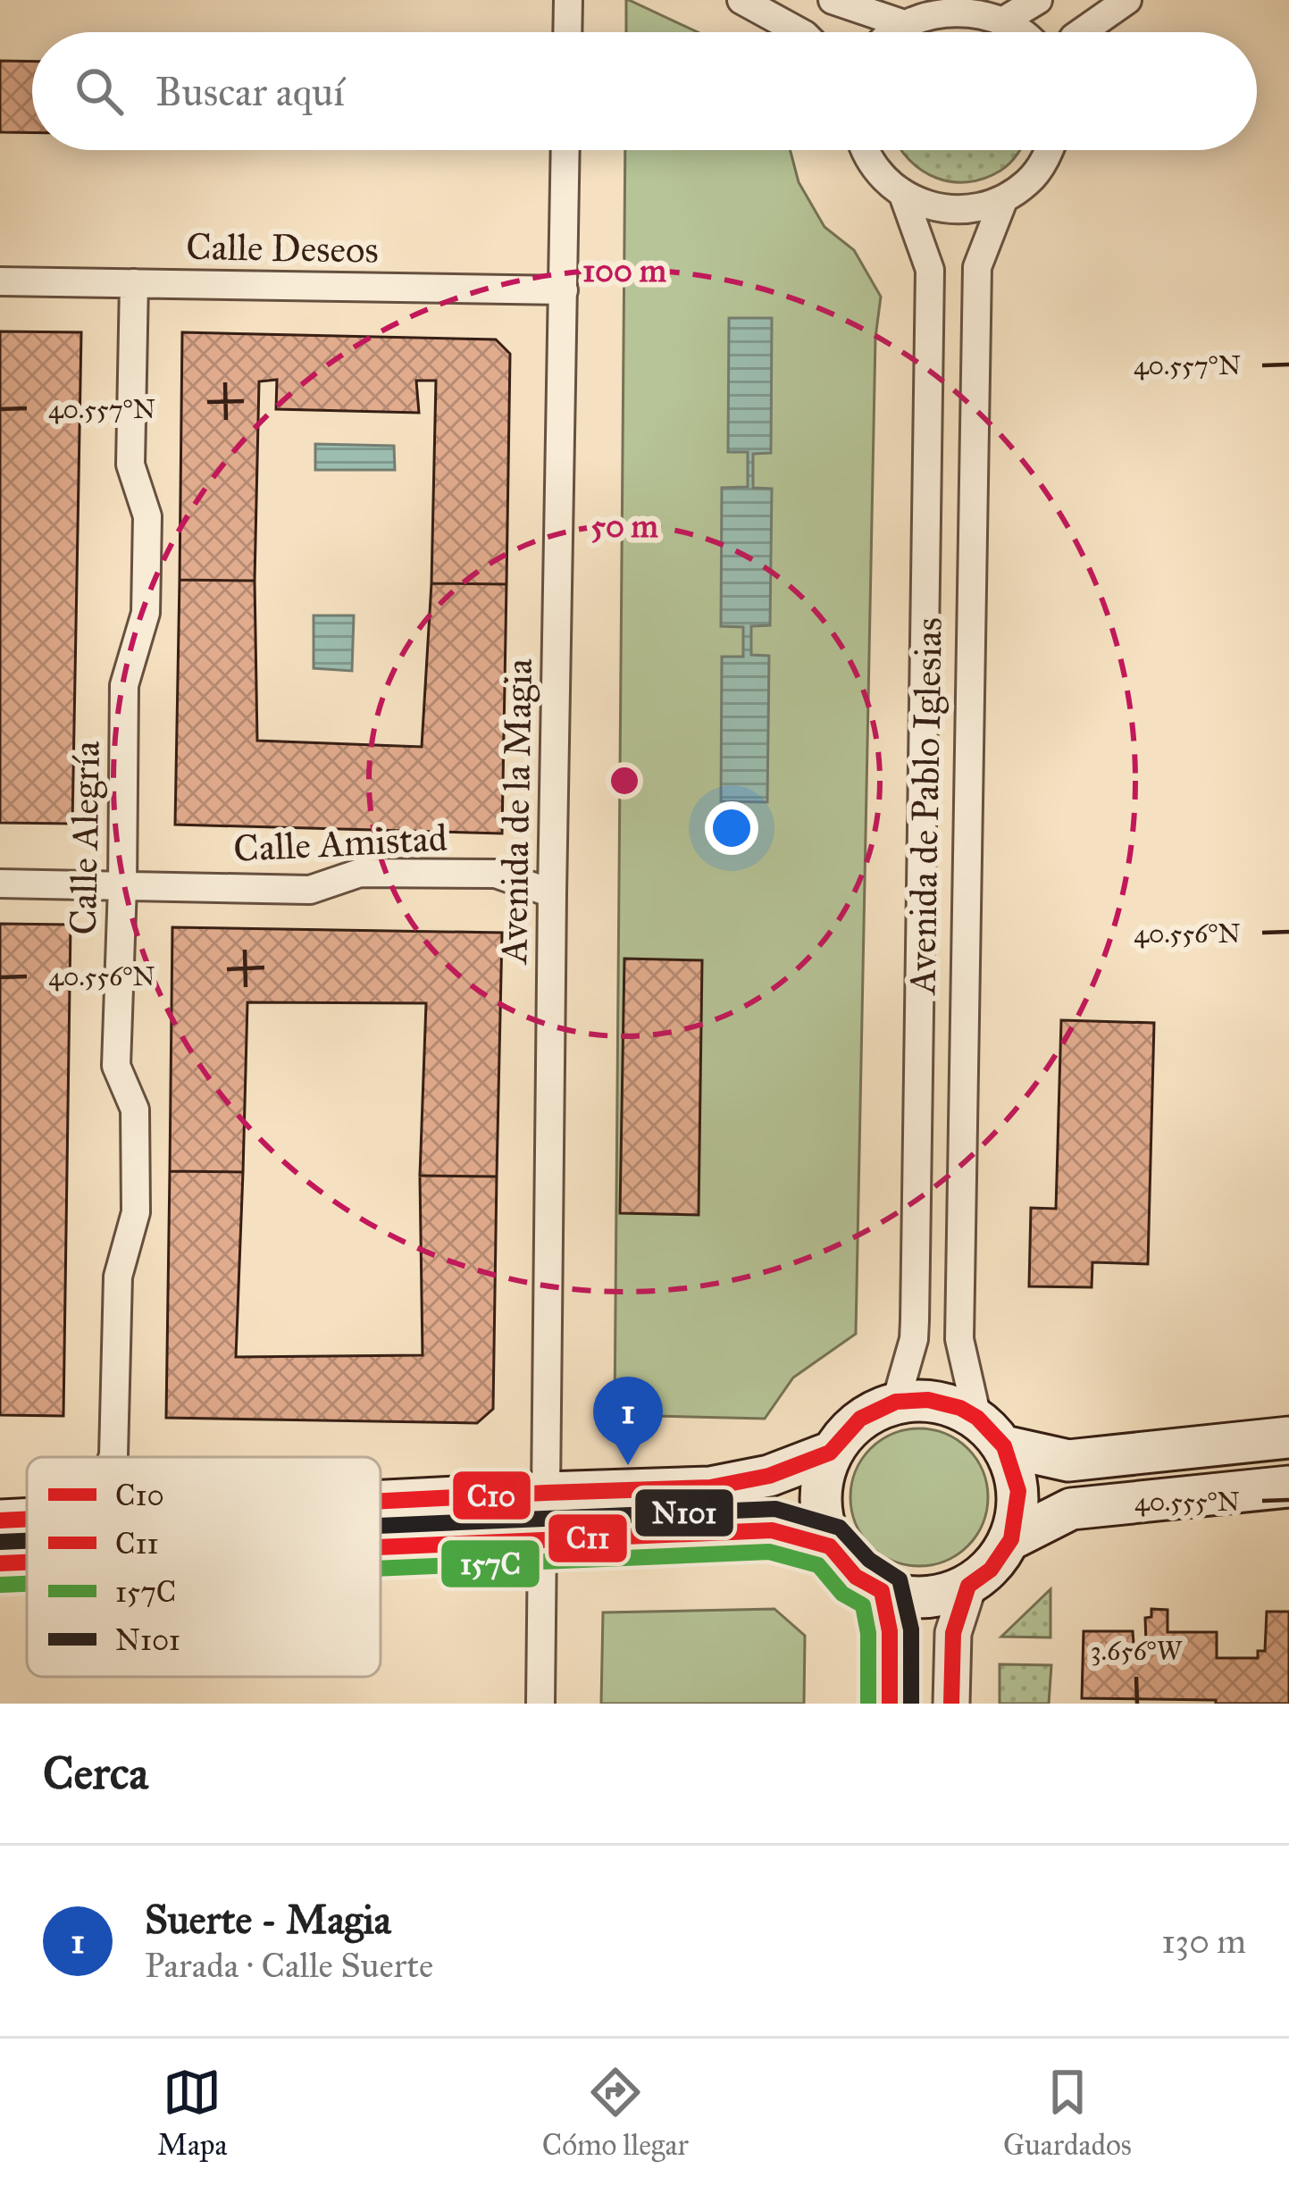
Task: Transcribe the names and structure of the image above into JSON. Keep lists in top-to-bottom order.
{
  "streets": {
    "street": [
      "Calle Deseos",
      "Avenida de Pablo Iglesias",
      "Avenida de la Magia",
      "Calle Alegría",
      "Calle Amistad"
    ]
  },
  "crossings": [
    ["Calle Deseos", "Avenida de la Magia"],
    ["Calle Deseos", "Calle Alegría"],
    ["Avenida de la Magia", "Calle Amistad"],
    ["Calle Alegría", "Calle Amistad"]
  ],
  "lines": [
    "transit line C10",
    "transit line N101",
    "transit line C11",
    "transit line 157C"
  ],
  "legend": [
    "C10",
    "C11",
    "157C",
    "N101"
  ],
  "page": {
    "search": "Buscar aquí",
    "pins": "1",
    "heading": "Cerca",
    "list": [
      {
        "mark": "1",
        "name": "Suerte - Magia",
        "note": "Parada · Calle Suerte",
        "value": "130 m"
      }
    ],
    "nav": ["Mapa", "Cómo llegar", "Guardados"]
  },
  "coordinates": [
    "40.557°N",
    "40.556°N",
    "40.555°N",
    "3.656°W"
  ],
  "rings": ["100 m", "50 m"]
}
